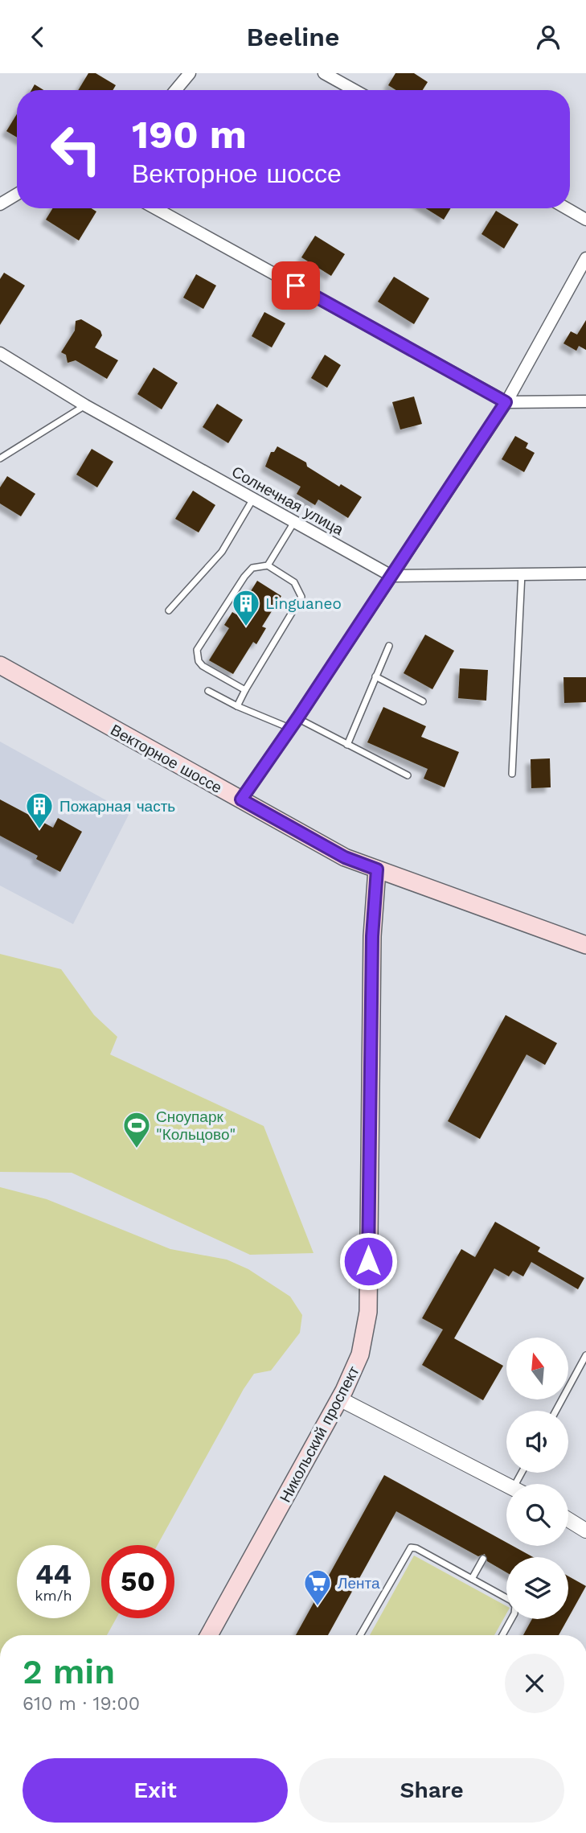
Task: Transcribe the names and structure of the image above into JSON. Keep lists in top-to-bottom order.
{
  "streets": {
    "main road": ["Векторное шоссе", "Никольский проспект"],
    "street": ["Солнечная улица"]
  },
  "crossings": [
    ["Векторное шоссе", "Никольский проспект"]
  ],
  "places": {
    "building": ["Linguaneo", "Пожарная часть"],
    "sports": ["Сноупарк \"Кольцово\""],
    "supermarket": ["Лента"]
  },
  "north": "top",
  "page": {
    "header": "Beeline",
    "turn": ["190 m", "Векторное шоссе"],
    "speed": "44 km/h",
    "limit": "50",
    "heading": ["2 min", "610 m · 19:00"],
    "buttons": ["Exit", "Share"]
  }
}
